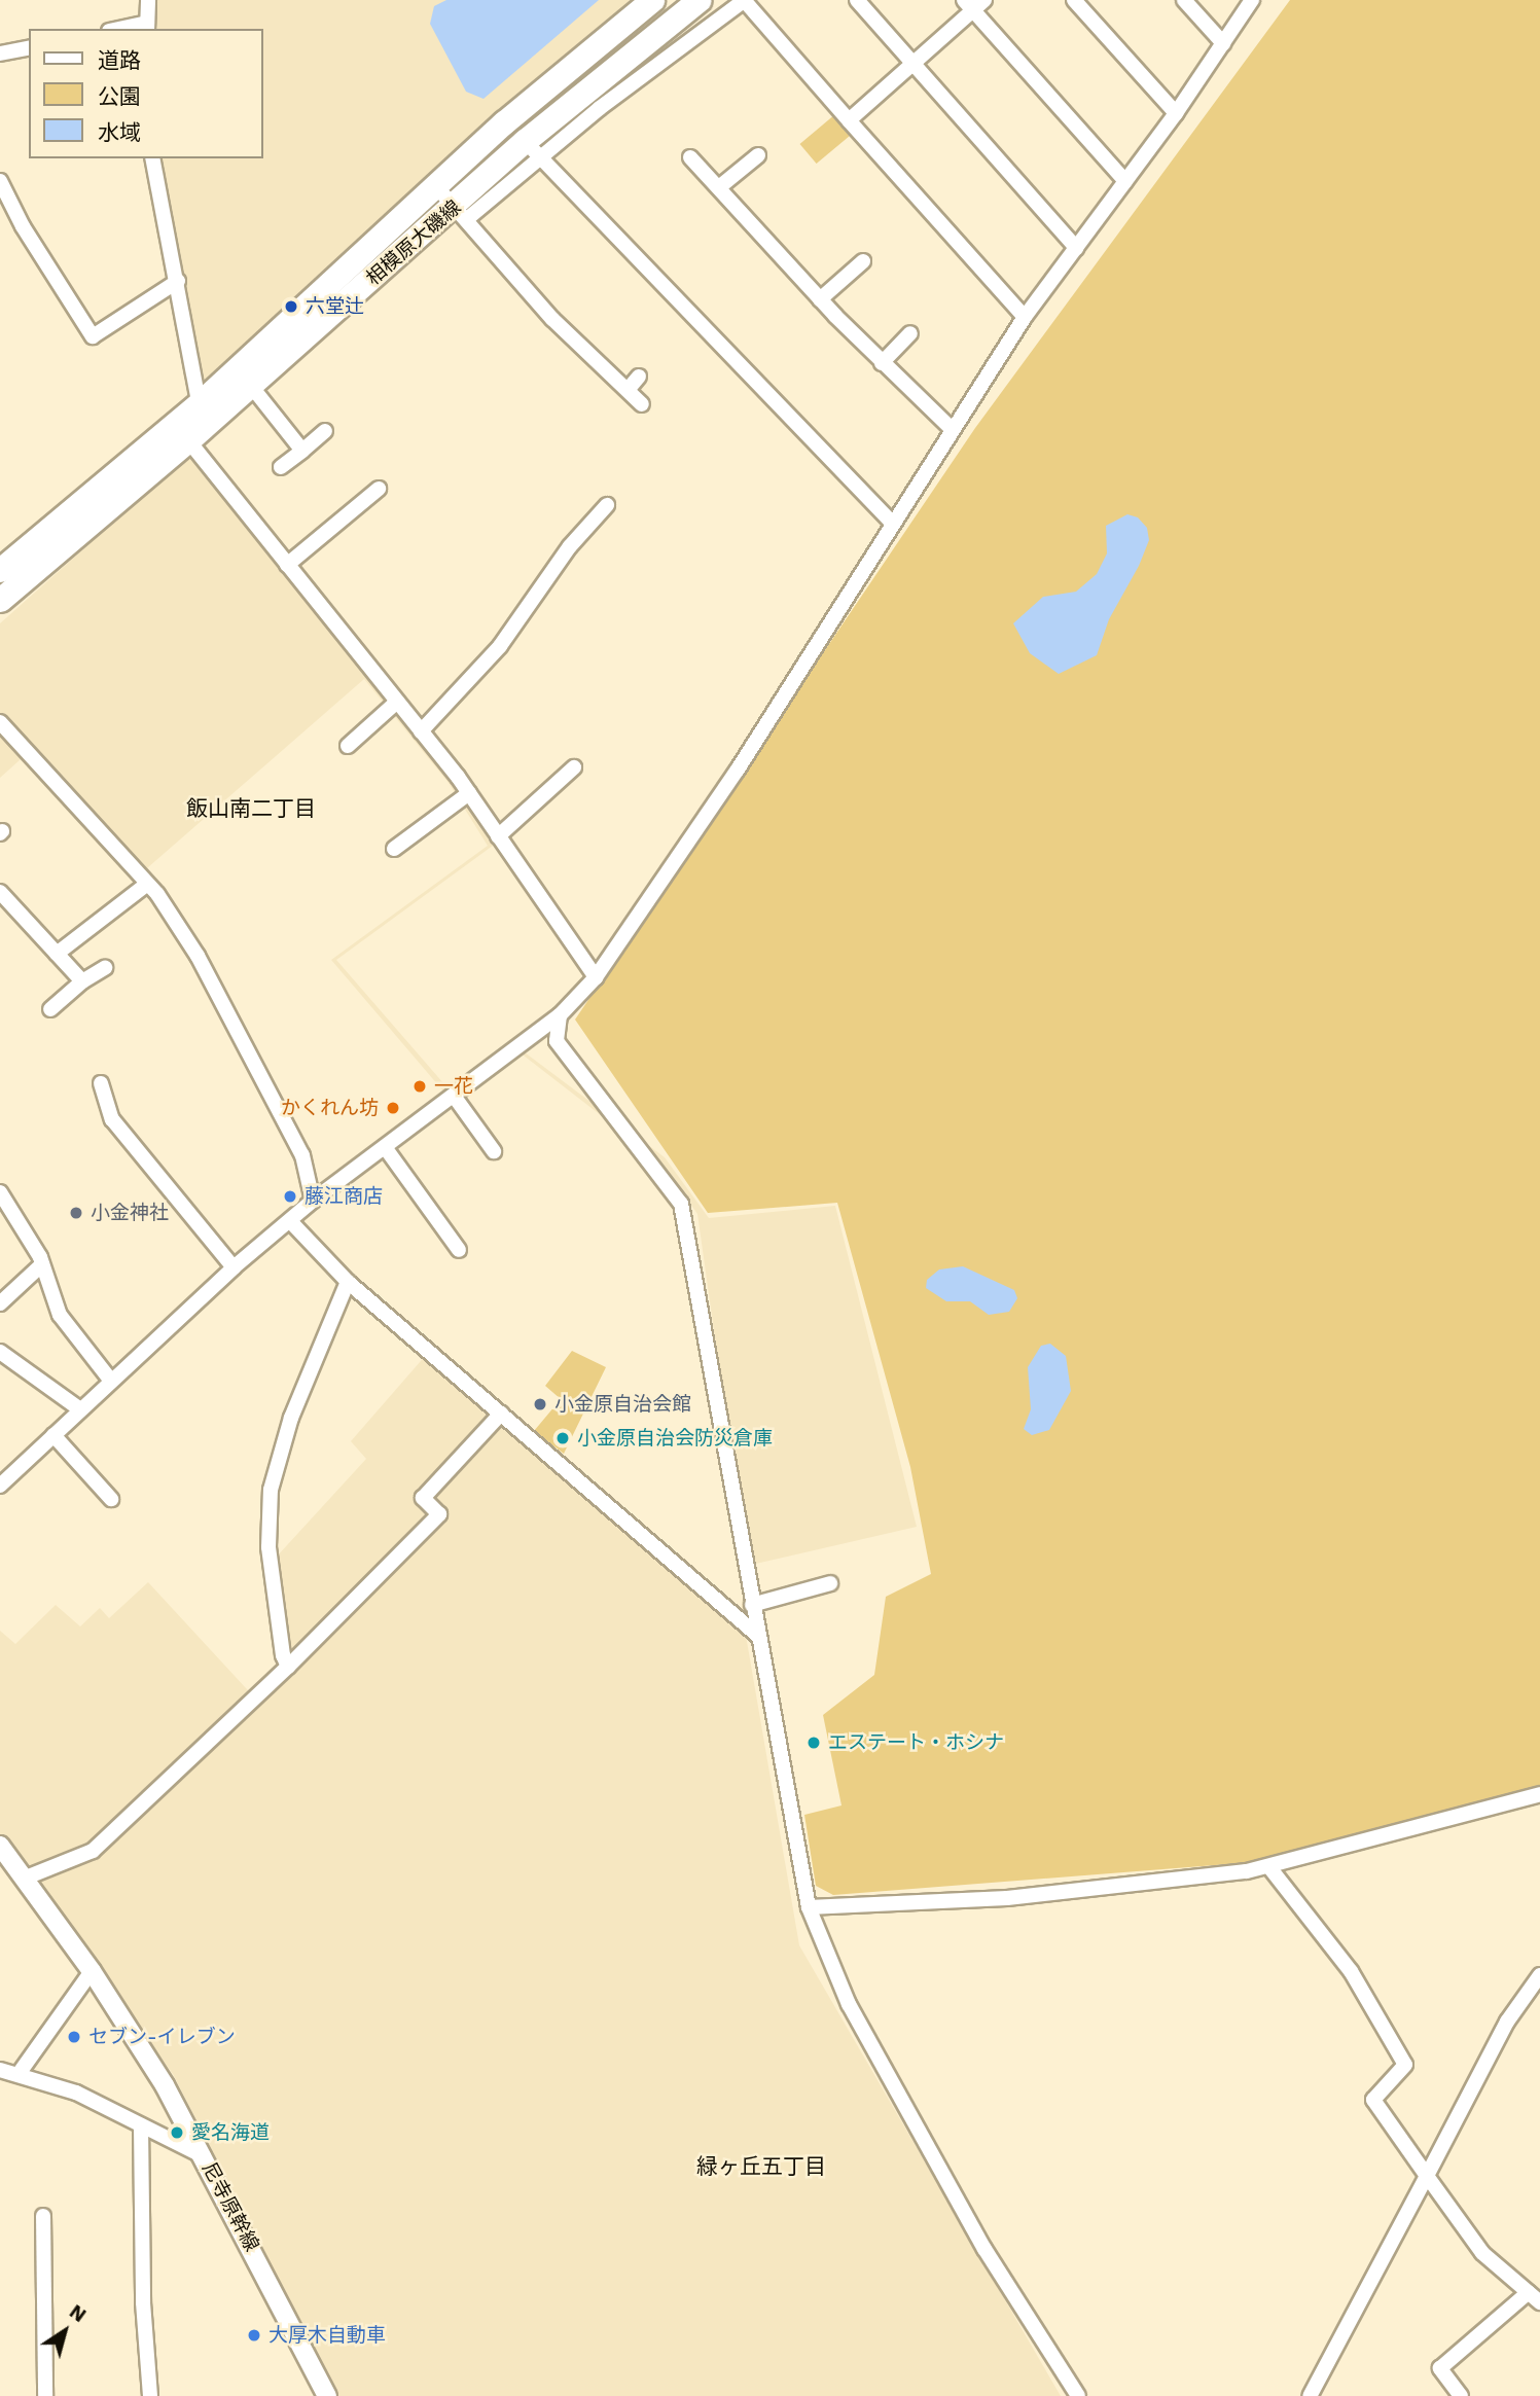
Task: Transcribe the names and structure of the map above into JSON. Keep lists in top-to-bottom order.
{
  "streets": {
    "main road": ["相模原大磯線"],
    "street": ["尼寺原幹線"]
  },
  "districts": ["飯山南二丁目", "緑ヶ丘五丁目"],
  "places": [
    "六堂辻",
    "一花",
    "かくれん坊",
    "藤江商店",
    "小金神社",
    "小金原自治会館",
    "小金原自治会防災倉庫",
    "エステート・ホシナ",
    "セブン-イレブン",
    "愛名海道",
    "大厚木自動車"
  ],
  "legend": ["道路", "公園", "水域"],
  "north": "top right"
}
